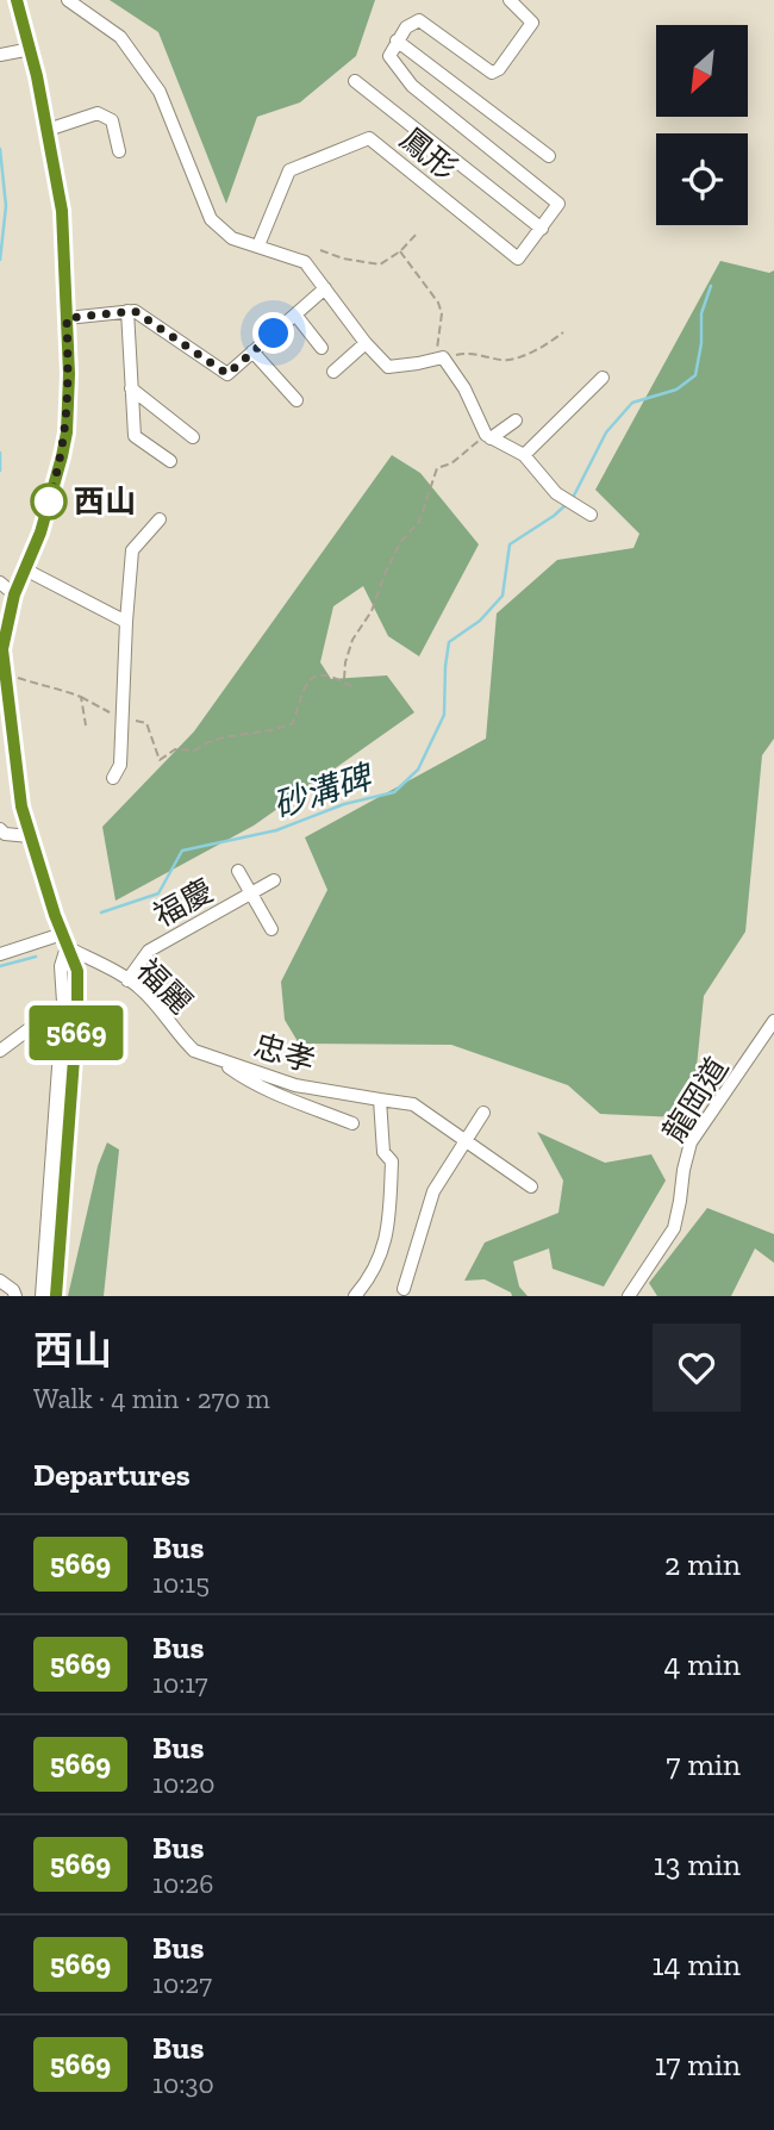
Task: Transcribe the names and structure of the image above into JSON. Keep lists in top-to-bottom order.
{
  "streets": {
    "street": [
      "鳳形",
      "福慶",
      "福麗",
      "忠孝",
      "龍岡道"
    ]
  },
  "crossings": [
    ["福慶", "福麗"],
    ["福麗", "忠孝"]
  ],
  "water": ["砂溝碑"],
  "places": ["西山"],
  "lines": ["bus line 5669"],
  "north": "bottom left",
  "page": {
    "on_map": "5669",
    "heading": [
      ["西山", "Walk · 4 min · 270 m"],
      "Departures"
    ],
    "list": [
      {
        "mark": "5669",
        "name": "Bus",
        "note": "10:15",
        "value": "2 min"
      },
      {
        "mark": "5669",
        "name": "Bus",
        "note": "10:17",
        "value": "4 min"
      },
      {
        "mark": "5669",
        "name": "Bus",
        "note": "10:20",
        "value": "7 min"
      },
      {
        "mark": "5669",
        "name": "Bus",
        "note": "10:26",
        "value": "13 min"
      },
      {
        "mark": "5669",
        "name": "Bus",
        "note": "10:27",
        "value": "14 min"
      },
      {
        "mark": "5669",
        "name": "Bus",
        "note": "10:30",
        "value": "17 min"
      }
    ]
  }
}
